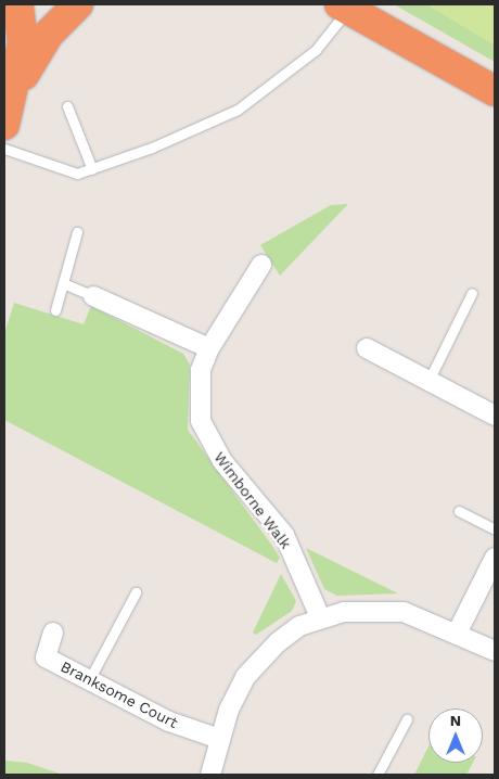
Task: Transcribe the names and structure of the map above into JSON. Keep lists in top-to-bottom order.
{
  "streets": {
    "street": ["Wimborne Walk", "Branksome Court"]
  },
  "north": "top"
}
